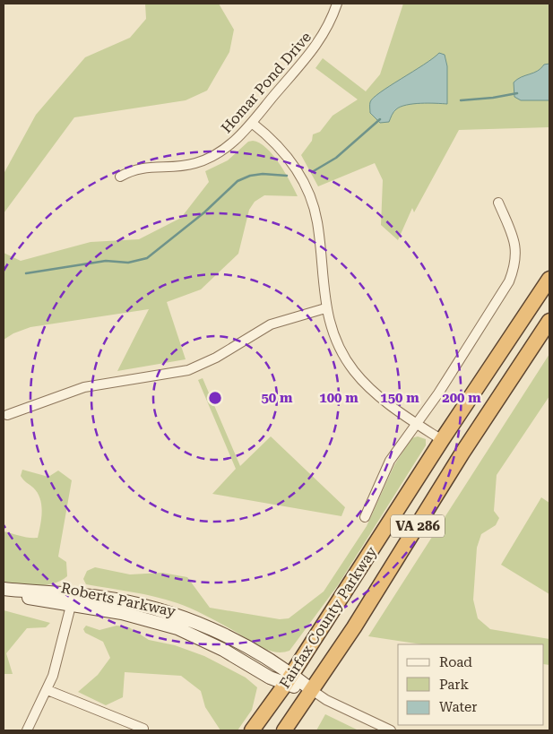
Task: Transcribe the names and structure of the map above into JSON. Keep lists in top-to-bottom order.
{
  "streets": {
    "highway": ["VA 286", "Fairfax County Parkway"],
    "main road": ["Roberts Parkway"],
    "street": ["Homar Pond Drive"]
  },
  "crossings": [
    ["Roberts Parkway", "Fairfax County Parkway"]
  ],
  "legend": ["Road", "Park", "Water"],
  "rings": [
    "50 m",
    "100 m",
    "150 m",
    "200 m"
  ]
}
